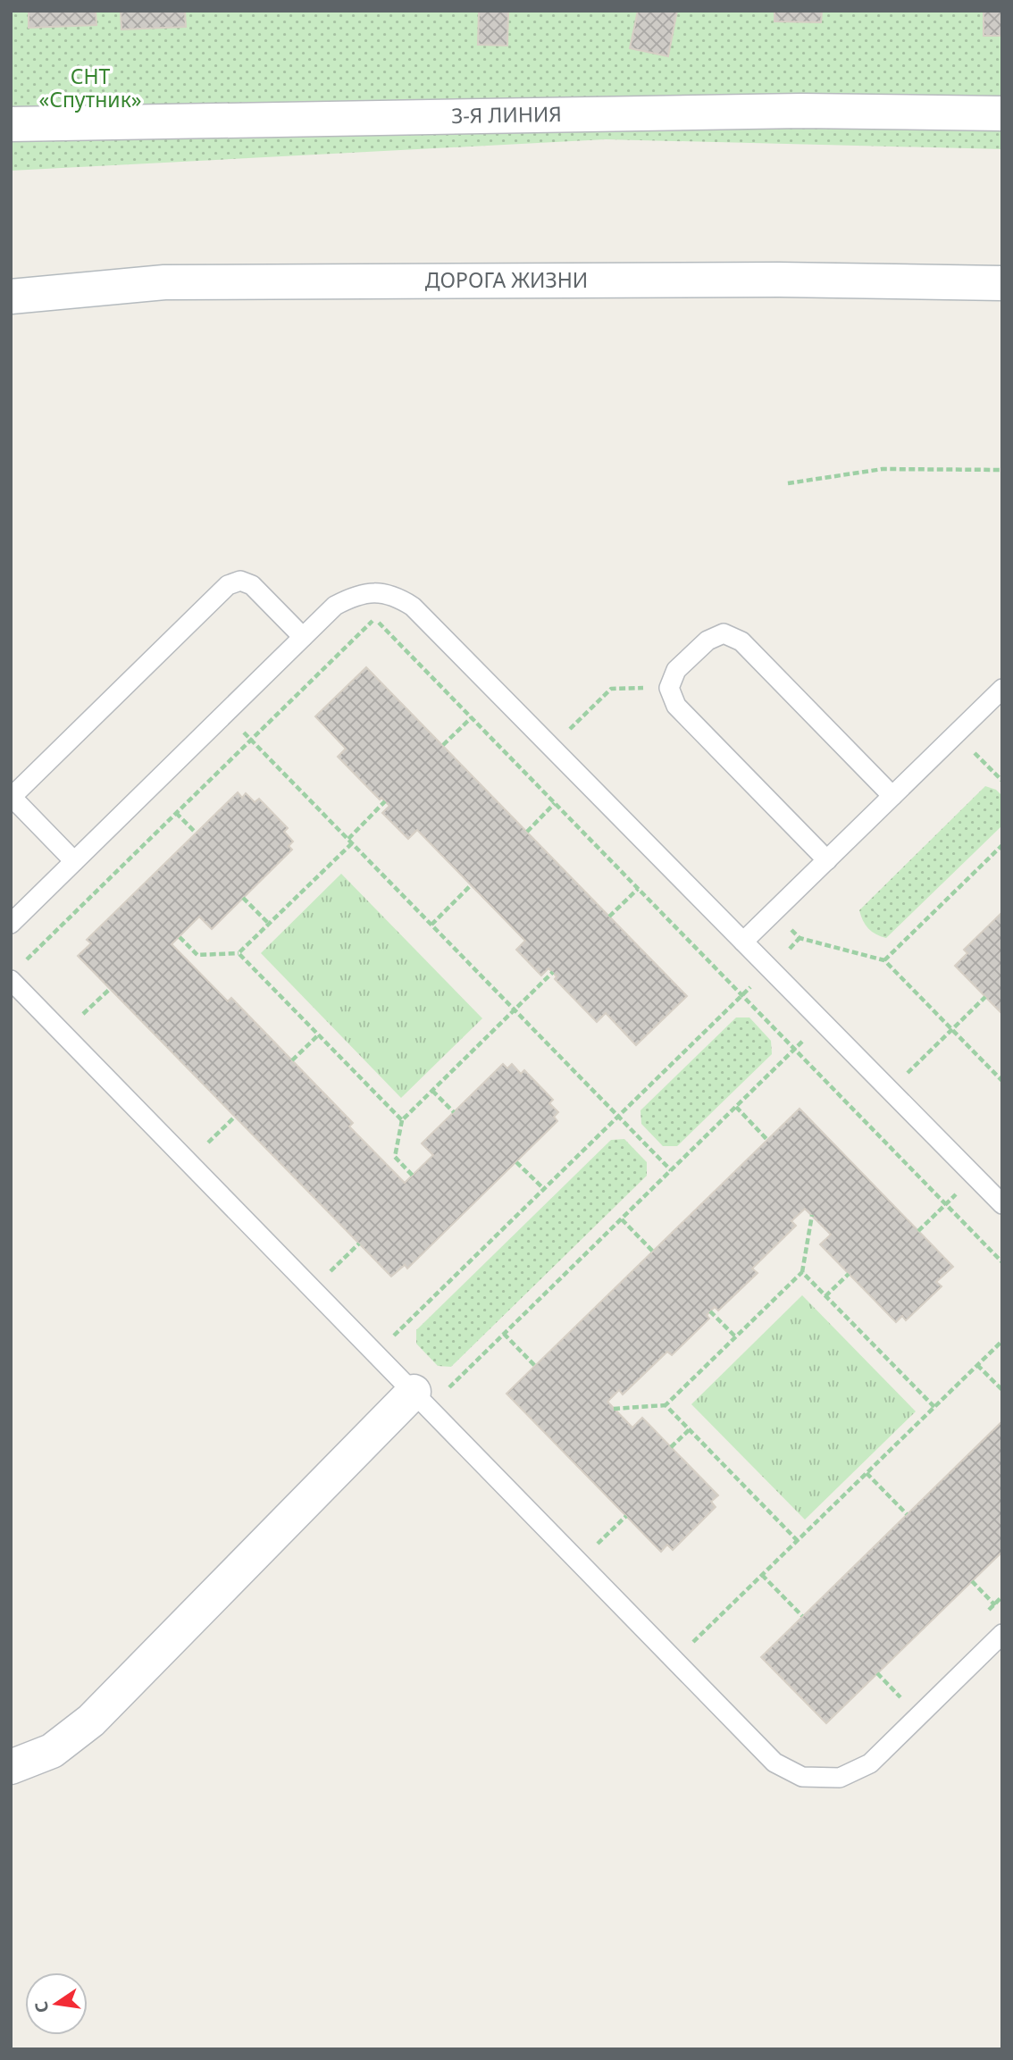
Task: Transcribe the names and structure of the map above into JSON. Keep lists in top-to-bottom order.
{
  "streets": {
    "street": ["3-Я ЛИНИЯ", "ДОРОГА ЖИЗНИ"]
  },
  "parks": ["СНТ «Спутник»"],
  "north": "left"
}
